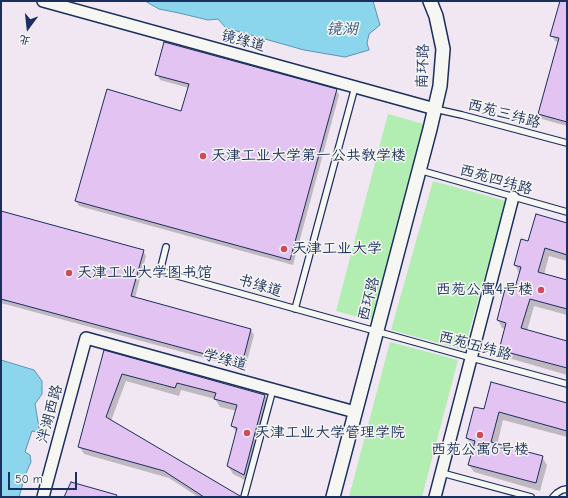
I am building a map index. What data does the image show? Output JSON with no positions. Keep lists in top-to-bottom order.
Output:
{
  "streets": {
    "street": [
      "镜缘道",
      "南环路",
      "西环路",
      "学缘道",
      "泮湖西路"
    ],
    "lane": [
      "西苑三纬路",
      "西苑四纬路",
      "书缘道",
      "西苑五纬路"
    ]
  },
  "crossings": [
    ["镜缘道", "南环路"],
    ["镜缘道", "西苑三纬路"],
    ["镜缘道", "西环路"],
    ["南环路", "西苑三纬路"],
    ["南环路", "西环路"],
    ["西苑三纬路", "西环路"],
    ["西苑四纬路", "西环路"],
    ["书缘道", "西环路"],
    ["书缘道", "西苑五纬路"],
    ["西环路", "西苑五纬路"],
    ["西环路", "学缘道"],
    ["学缘道", "泮湖西路"]
  ],
  "water": ["镜湖"],
  "places": [
    "天津工业大学第一公共教学楼",
    "天津工业大学",
    "天津工业大学图书馆",
    "西苑公寓4号楼",
    "天津工业大学管理学院",
    "西苑公寓6号楼"
  ],
  "scale_bar": "50 m",
  "north": "bottom"
}
